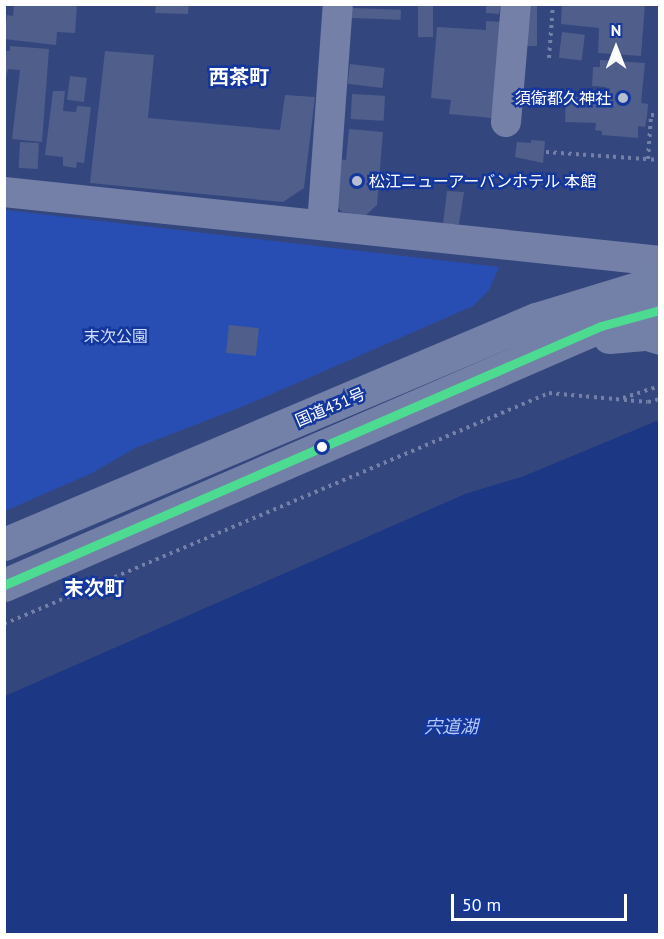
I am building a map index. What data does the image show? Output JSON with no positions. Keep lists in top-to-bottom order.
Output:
{
  "streets": {
    "highway": ["国道431号"]
  },
  "districts": ["西茶町", "末次町"],
  "water": ["宍道湖"],
  "parks": ["末次公園"],
  "places": ["須衛都久神社", "松江ニューアーバンホテル 本館"],
  "scale_bar": "50 m",
  "north": "top"
}
